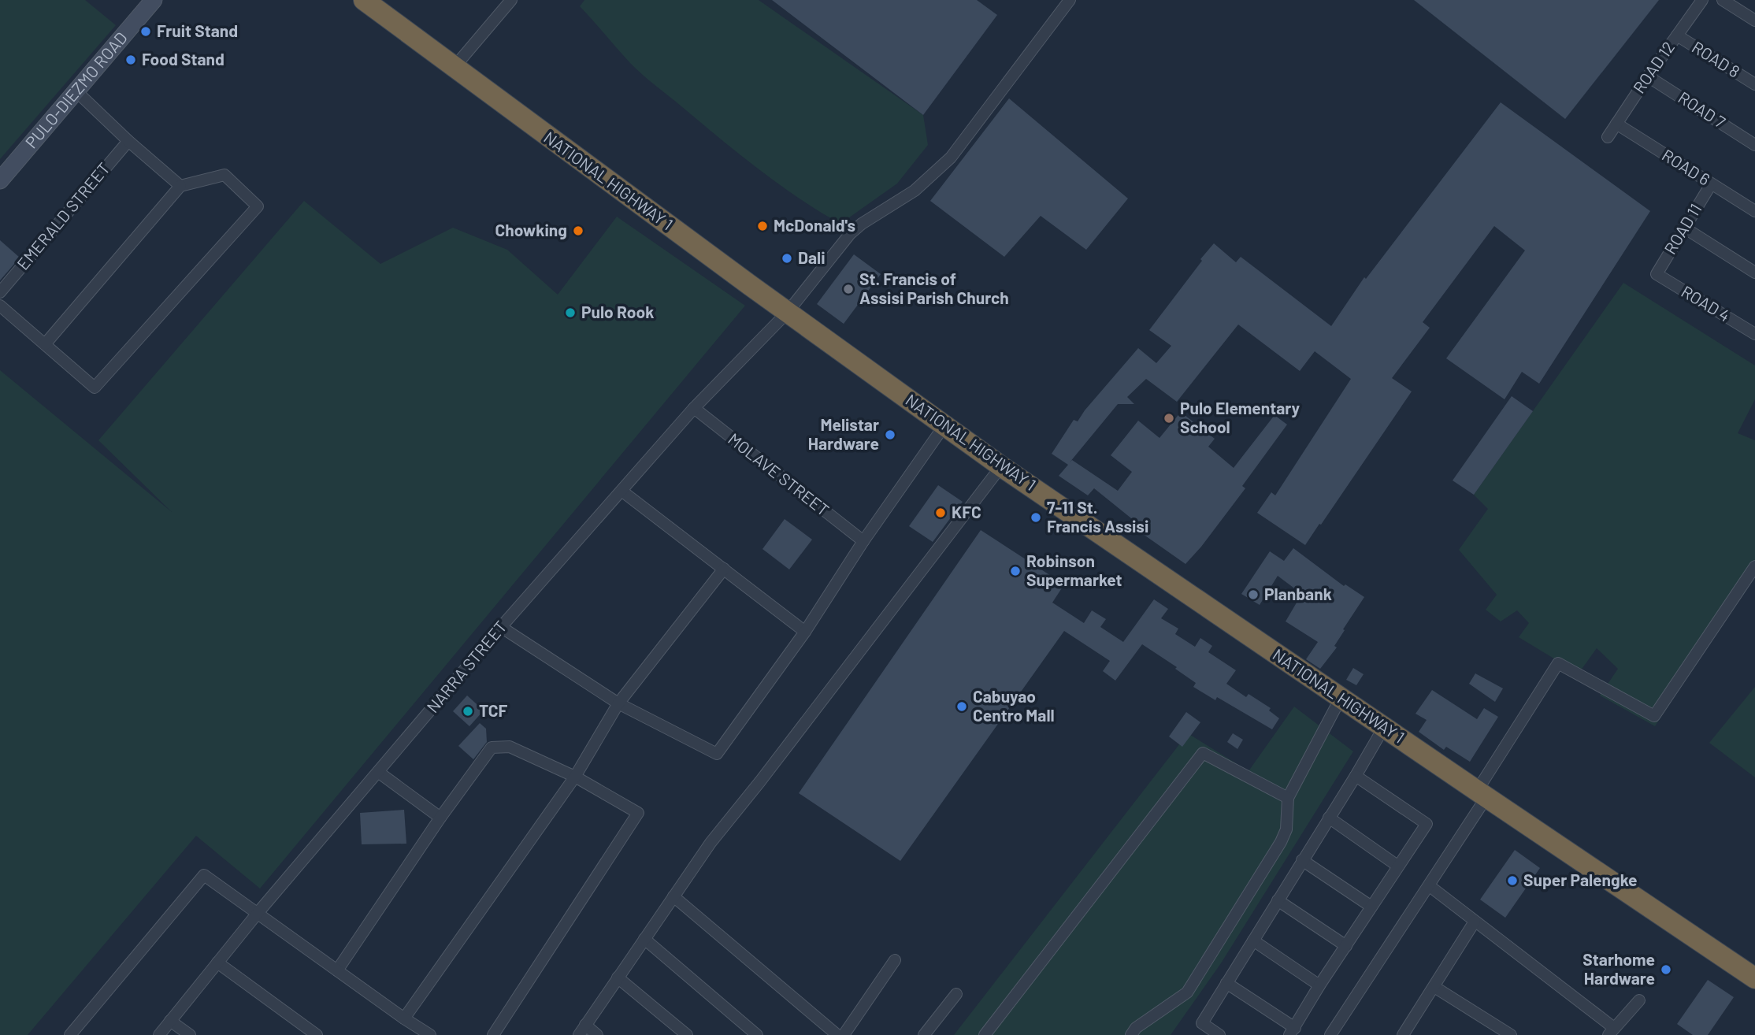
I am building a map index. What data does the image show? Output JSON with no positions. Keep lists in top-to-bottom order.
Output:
{
  "streets": {
    "highway": ["NATIONAL HIGHWAY 1"],
    "main road": ["PULO-DIEZMO ROAD"],
    "street": [
      "ROAD 8",
      "ROAD 12",
      "ROAD 7",
      "ROAD 6",
      "EMERALD STREET",
      "ROAD 11",
      "ROAD 4",
      "MOLAVE STREET",
      "NARRA STREET"
    ]
  },
  "crossings": [
    ["ROAD 8", "ROAD 12"],
    ["ROAD 12", "ROAD 7"],
    ["ROAD 12", "ROAD 6"],
    ["ROAD 6", "ROAD 11"],
    ["NATIONAL HIGHWAY 1", "NARRA STREET"],
    ["ROAD 11", "ROAD 4"],
    ["MOLAVE STREET", "NARRA STREET"]
  ],
  "places": [
    "Fruit Stand",
    "Food Stand",
    "McDonald's",
    "Chowking",
    "Dali",
    "St. Francis of Assisi Parish Church",
    "Pulo Rook",
    "Pulo Elementary School",
    "Melistar Hardware",
    "KFC",
    "7-11 St. Francis Assisi",
    "Robinson Supermarket",
    "Planbank",
    "Cabuyao Centro Mall",
    "TCF",
    "Super Palengke",
    "Starhome Hardware"
  ]
}
